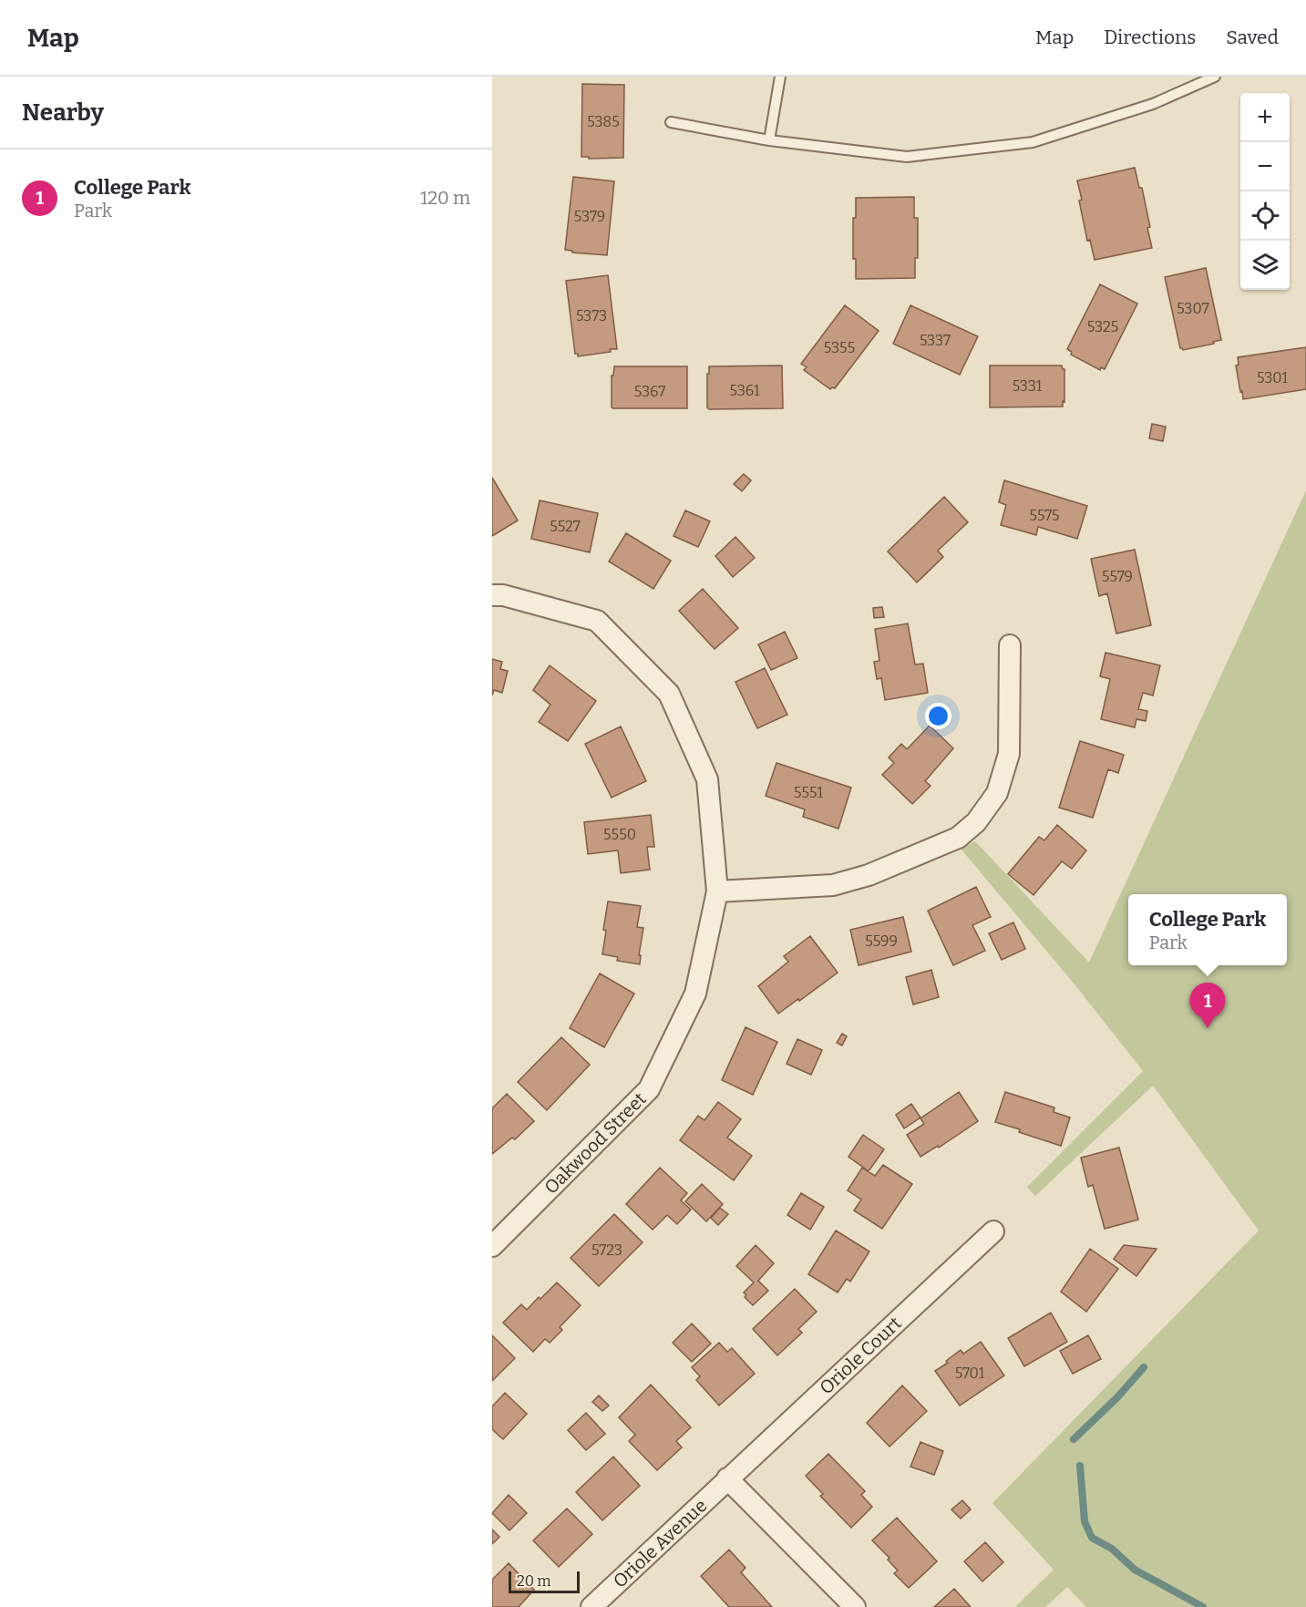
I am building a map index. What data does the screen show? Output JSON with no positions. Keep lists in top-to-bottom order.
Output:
{
  "streets": {
    "street": ["Oakwood Street", "Oriole Court", "Oriole Avenue"]
  },
  "crossings": [
    ["Oriole Court", "Oriole Avenue"]
  ],
  "house_numbers": [
    "5385",
    "5379",
    "5307",
    "5373",
    "5325",
    "5337",
    "5355",
    "5301",
    "5331",
    "5361",
    "5367",
    "5575",
    "5527",
    "5579",
    "5551",
    "5550",
    "5599",
    "5723",
    "5701"
  ],
  "scale_bar": "20 m",
  "page": {
    "header": "Map",
    "nav": ["Map", "Directions", "Saved"],
    "heading": "Nearby",
    "map_buttons": ["+", "−"],
    "list": [
      {
        "mark": "1",
        "name": "College Park",
        "note": "Park",
        "value": "120 m"
      }
    ],
    "popup": ["College Park", "Park"],
    "pins": "1",
    "scale": "20 m"
  }
}
